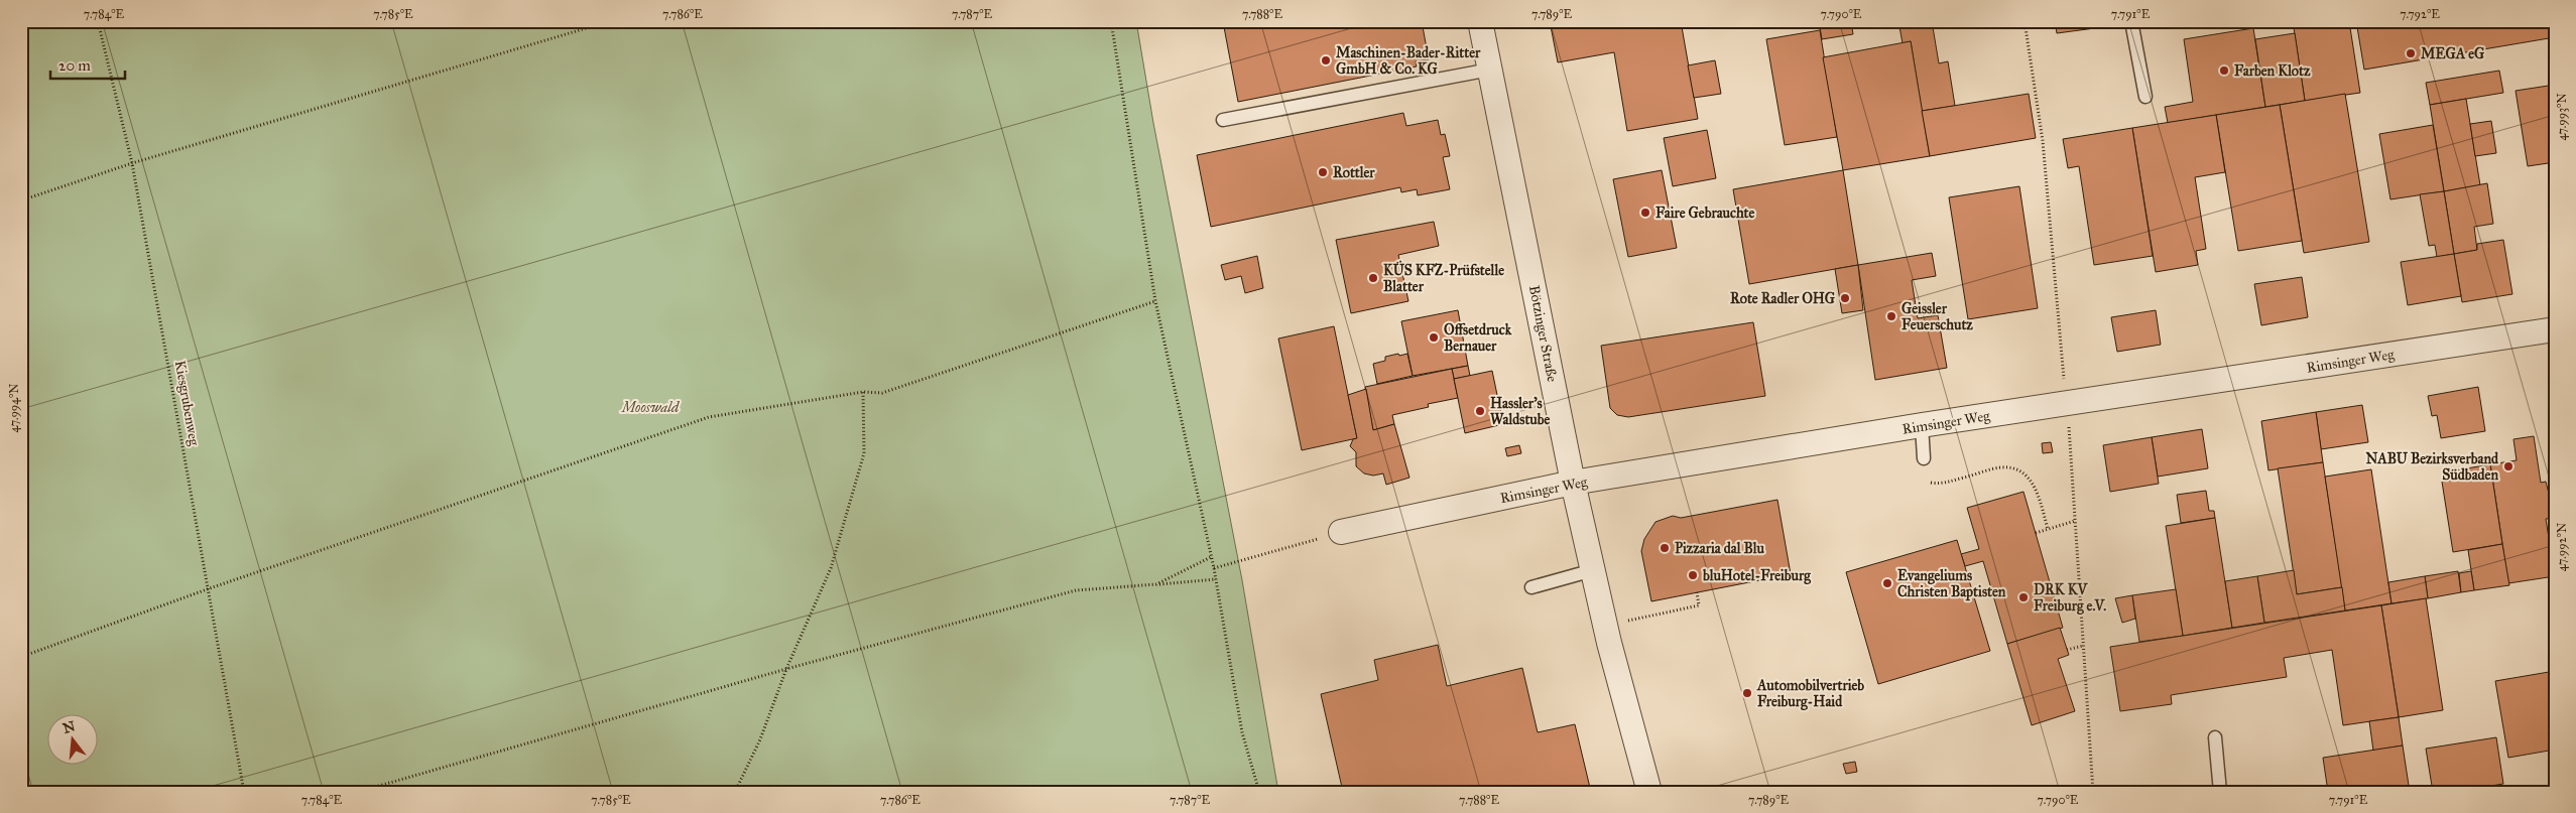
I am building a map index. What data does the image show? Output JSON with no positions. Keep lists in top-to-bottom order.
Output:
{
  "streets": {
    "street": ["Bötzinger Straße", "Rimsinger Weg"],
    "path": ["Kiesgrubenweg"]
  },
  "crossings": [
    ["Bötzinger Straße", "Rimsinger Weg"]
  ],
  "parks": ["Mooswald"],
  "places": [
    "MEGA eG",
    "Maschinen-Bader-Ritter GmbH & Co. KG",
    "Farben Klotz",
    "Rottler",
    "Faire Gebrauchte",
    "KÜS KFZ-Prüfstelle Blatter",
    "Rote Radler OHG",
    "Geissler Feuerschutz",
    "Offsetdruck Bernauer",
    "Hassler's Waldstube",
    "NABU Bezirksverband Südbaden",
    "Pizzaria dal Blu",
    "bluHotel-Freiburg",
    "Evangeliums Christen Baptisten",
    "DRK KV Freiburg e.V.",
    "Automobilvertrieb Freiburg-Haid"
  ],
  "scale_bar": "20 m",
  "north": "top",
  "coordinates": [
    "7.784°E",
    "7.785°E",
    "7.786°E",
    "7.787°E",
    "7.788°E",
    "7.789°E",
    "7.790°E",
    "7.791°E",
    "7.792°E",
    "47.993°N",
    "47.994°N",
    "47.992°N"
  ]
}
